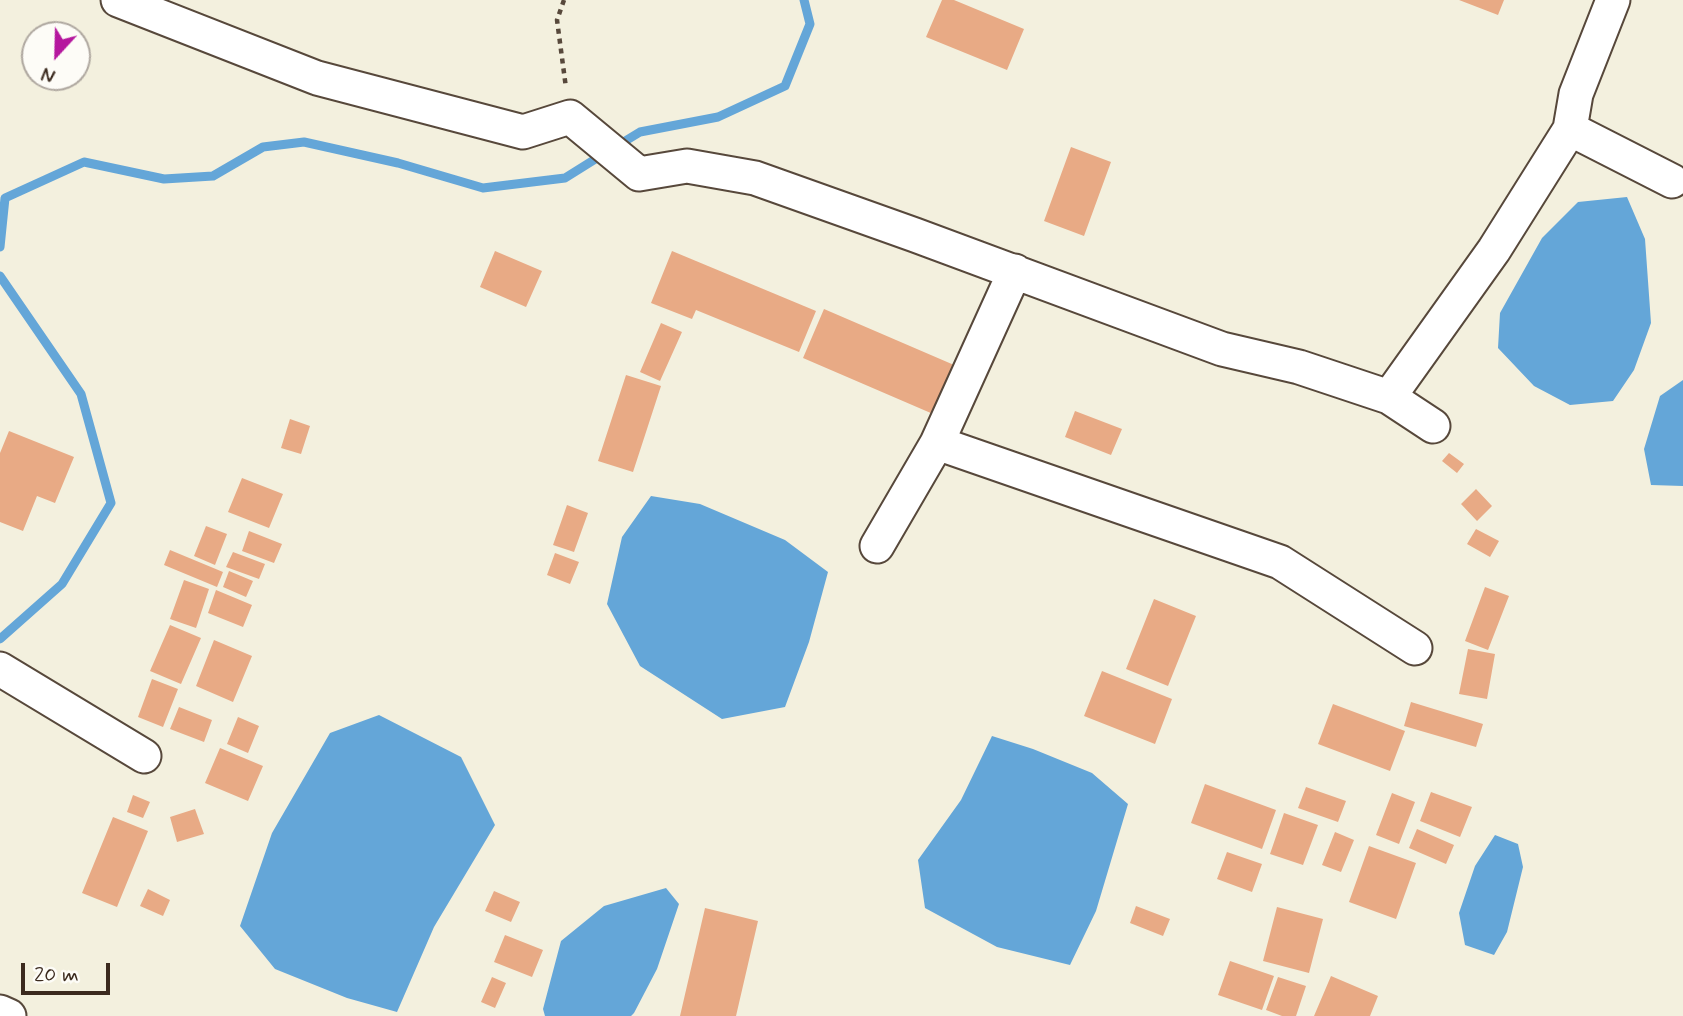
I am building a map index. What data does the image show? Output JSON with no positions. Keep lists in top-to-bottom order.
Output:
{
  "scale_bar": "20 m",
  "north": "bottom"
}
